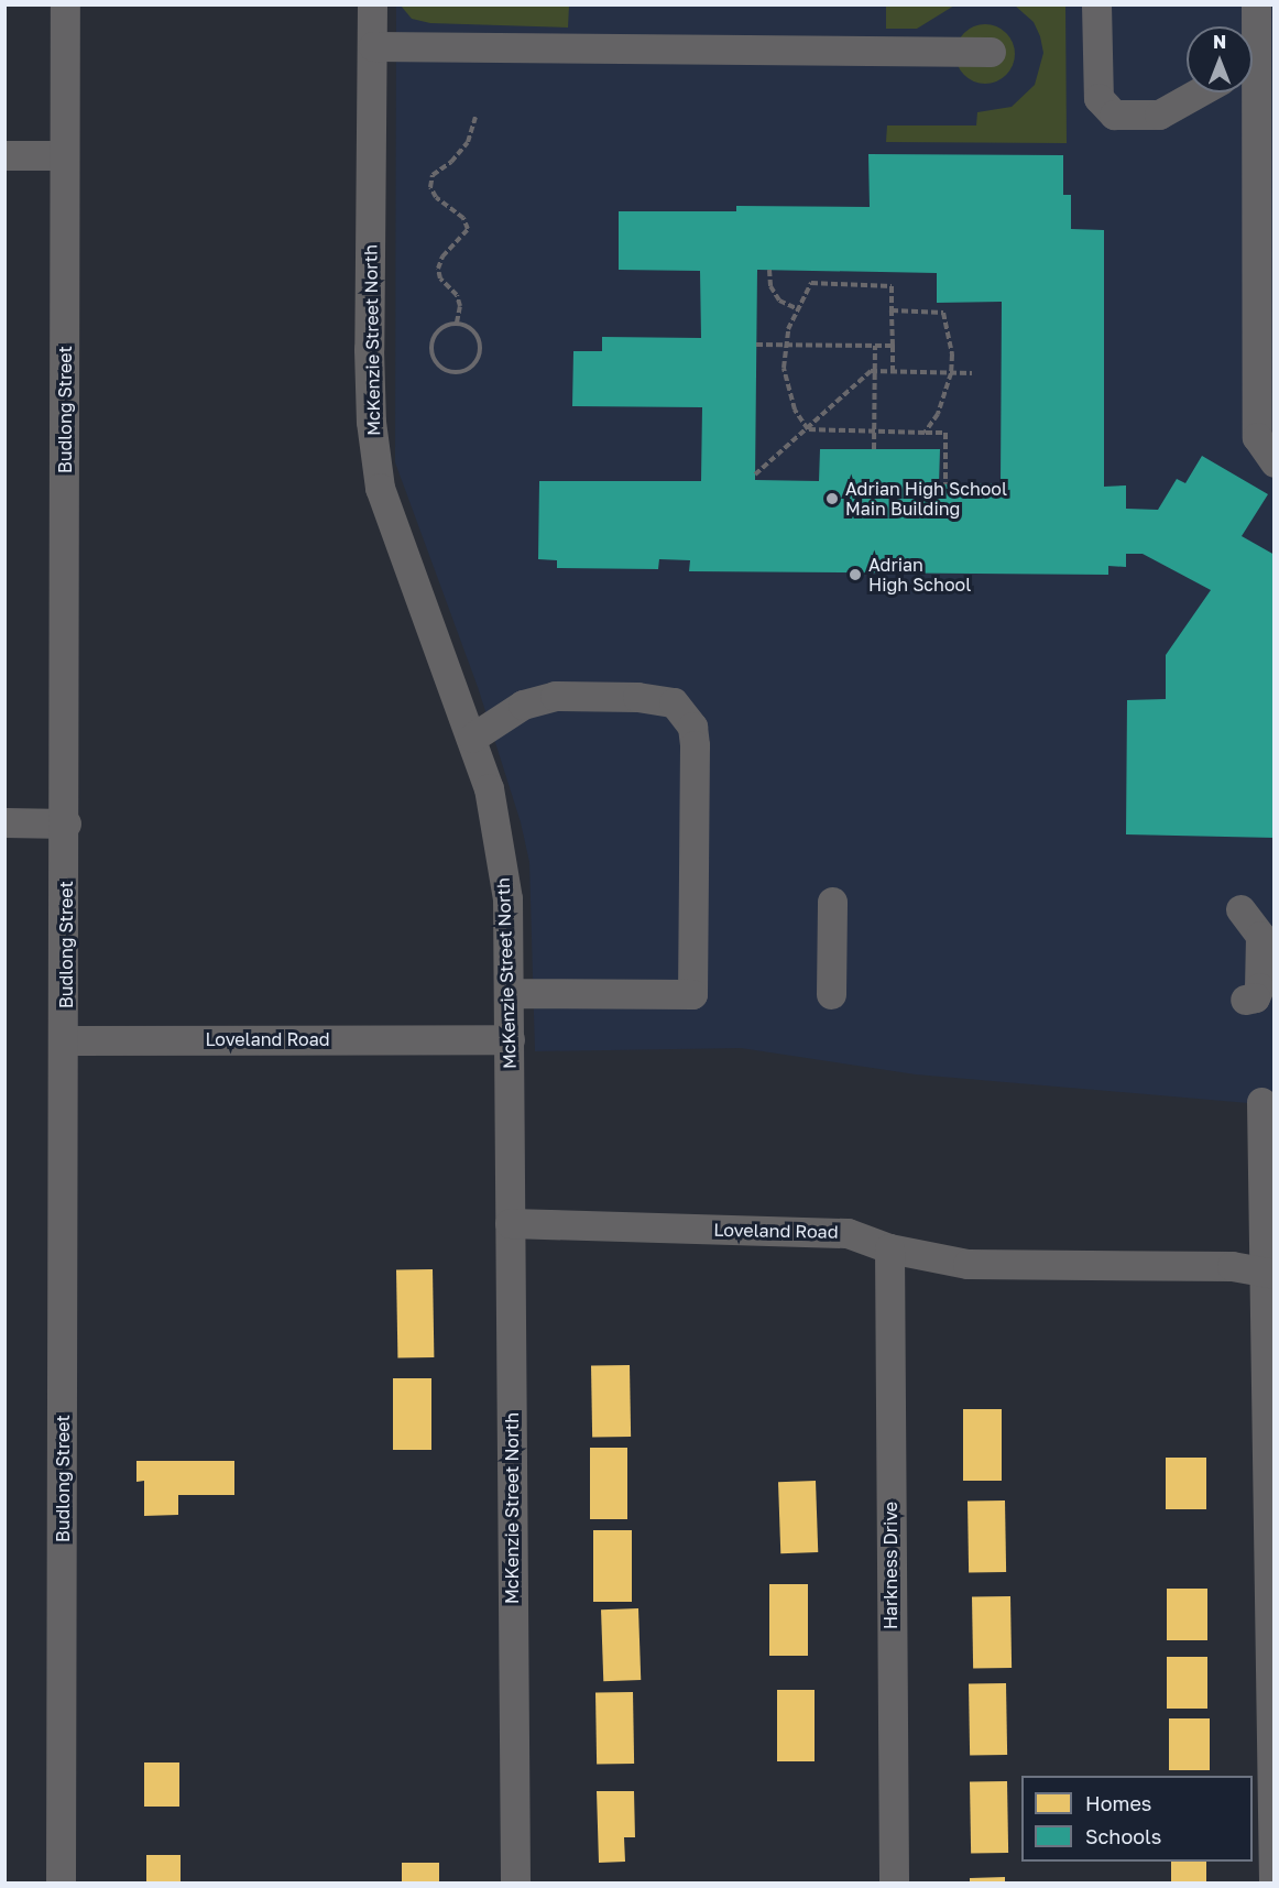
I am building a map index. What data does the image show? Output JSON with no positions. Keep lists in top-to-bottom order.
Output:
{
  "streets": {
    "street": [
      "McKenzie Street North",
      "Budlong Street",
      "Loveland Road",
      "Harkness Drive"
    ]
  },
  "crossings": [
    ["McKenzie Street North", "Loveland Road"],
    ["Budlong Street", "Loveland Road"],
    ["Loveland Road", "Harkness Drive"]
  ],
  "places": ["Adrian High School Main Building", "Adrian High School"],
  "legend": ["Homes", "Schools"],
  "north": "top"
}
